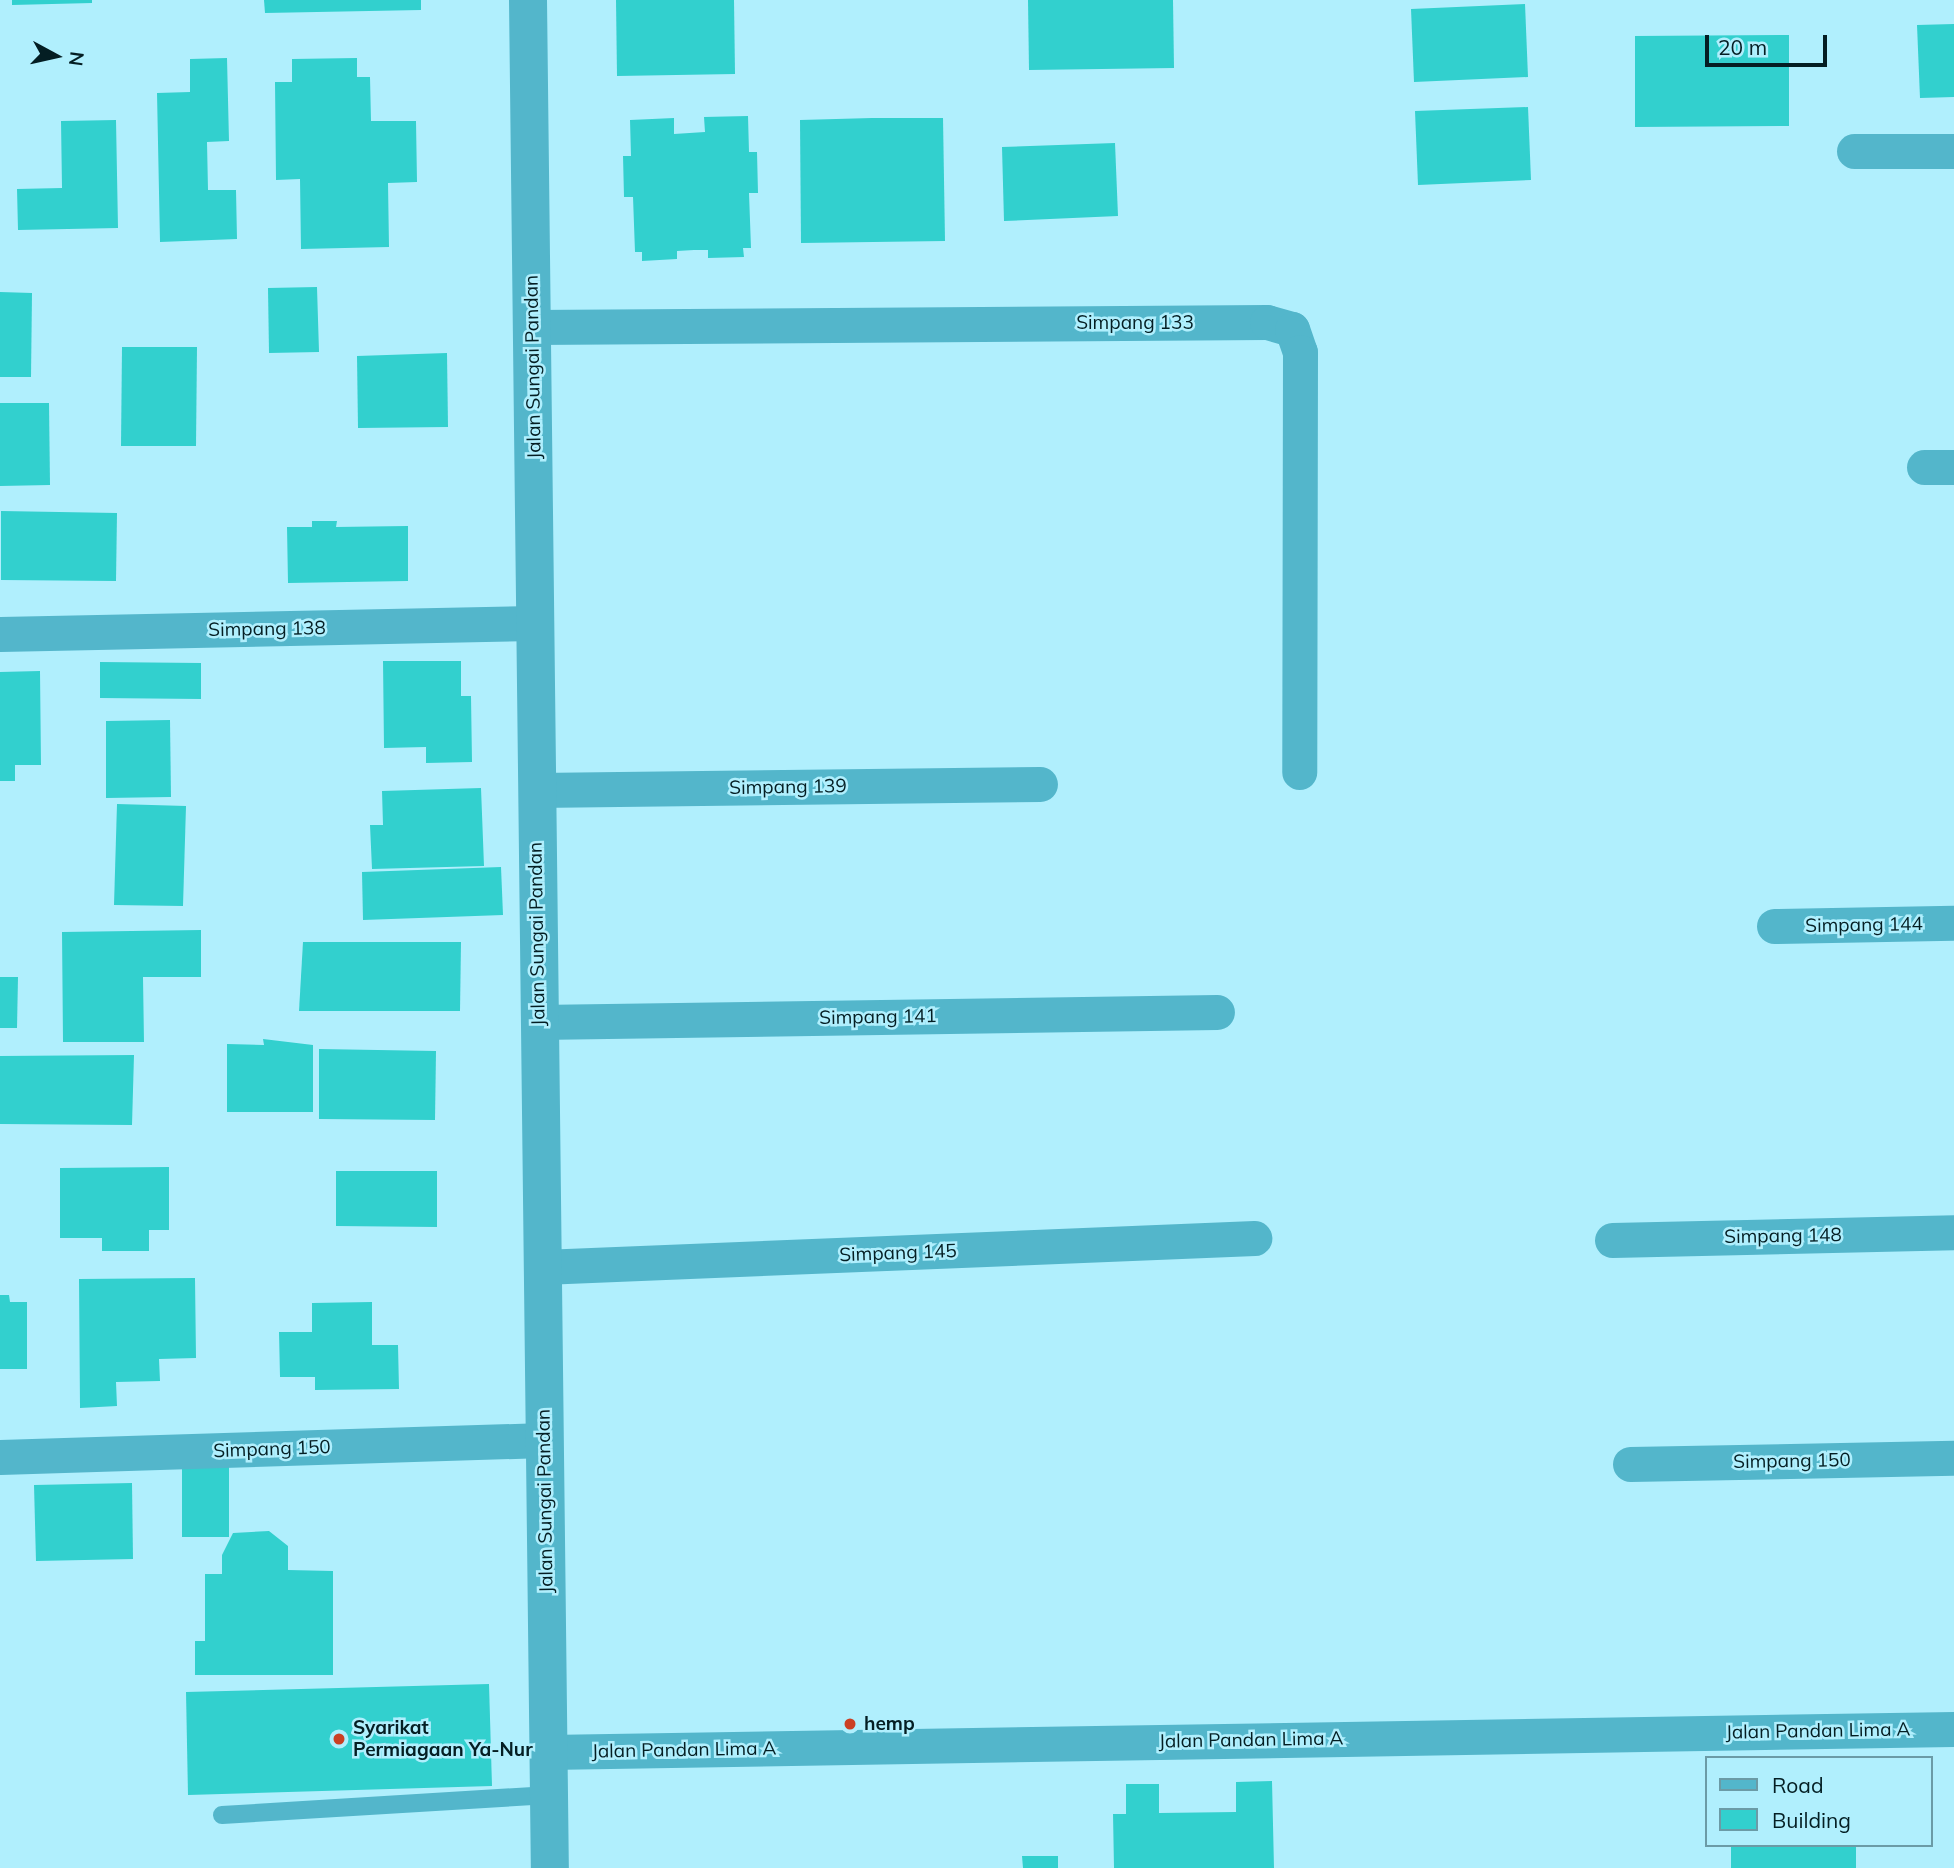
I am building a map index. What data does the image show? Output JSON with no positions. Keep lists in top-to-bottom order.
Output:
{
  "streets": {
    "street": [
      "Simpang 133",
      "Jalan Sungai Pandan",
      "Simpang 138",
      "Simpang 139",
      "Simpang 144",
      "Simpang 141",
      "Simpang 148",
      "Simpang 145",
      "Simpang 150",
      "Jalan Pandan Lima A"
    ]
  },
  "crossings": [
    ["Simpang 133", "Jalan Sungai Pandan"],
    ["Jalan Sungai Pandan", "Simpang 138"],
    ["Jalan Sungai Pandan", "Simpang 139"],
    ["Jalan Sungai Pandan", "Simpang 141"],
    ["Jalan Sungai Pandan", "Simpang 145"],
    ["Jalan Sungai Pandan", "Simpang 150"],
    ["Jalan Sungai Pandan", "Jalan Pandan Lima A"]
  ],
  "places": ["hemp", "Syarikat Permiagaan Ya-Nur"],
  "legend": ["Road", "Building"],
  "scale_bar": "20 m",
  "north": "right"
}
